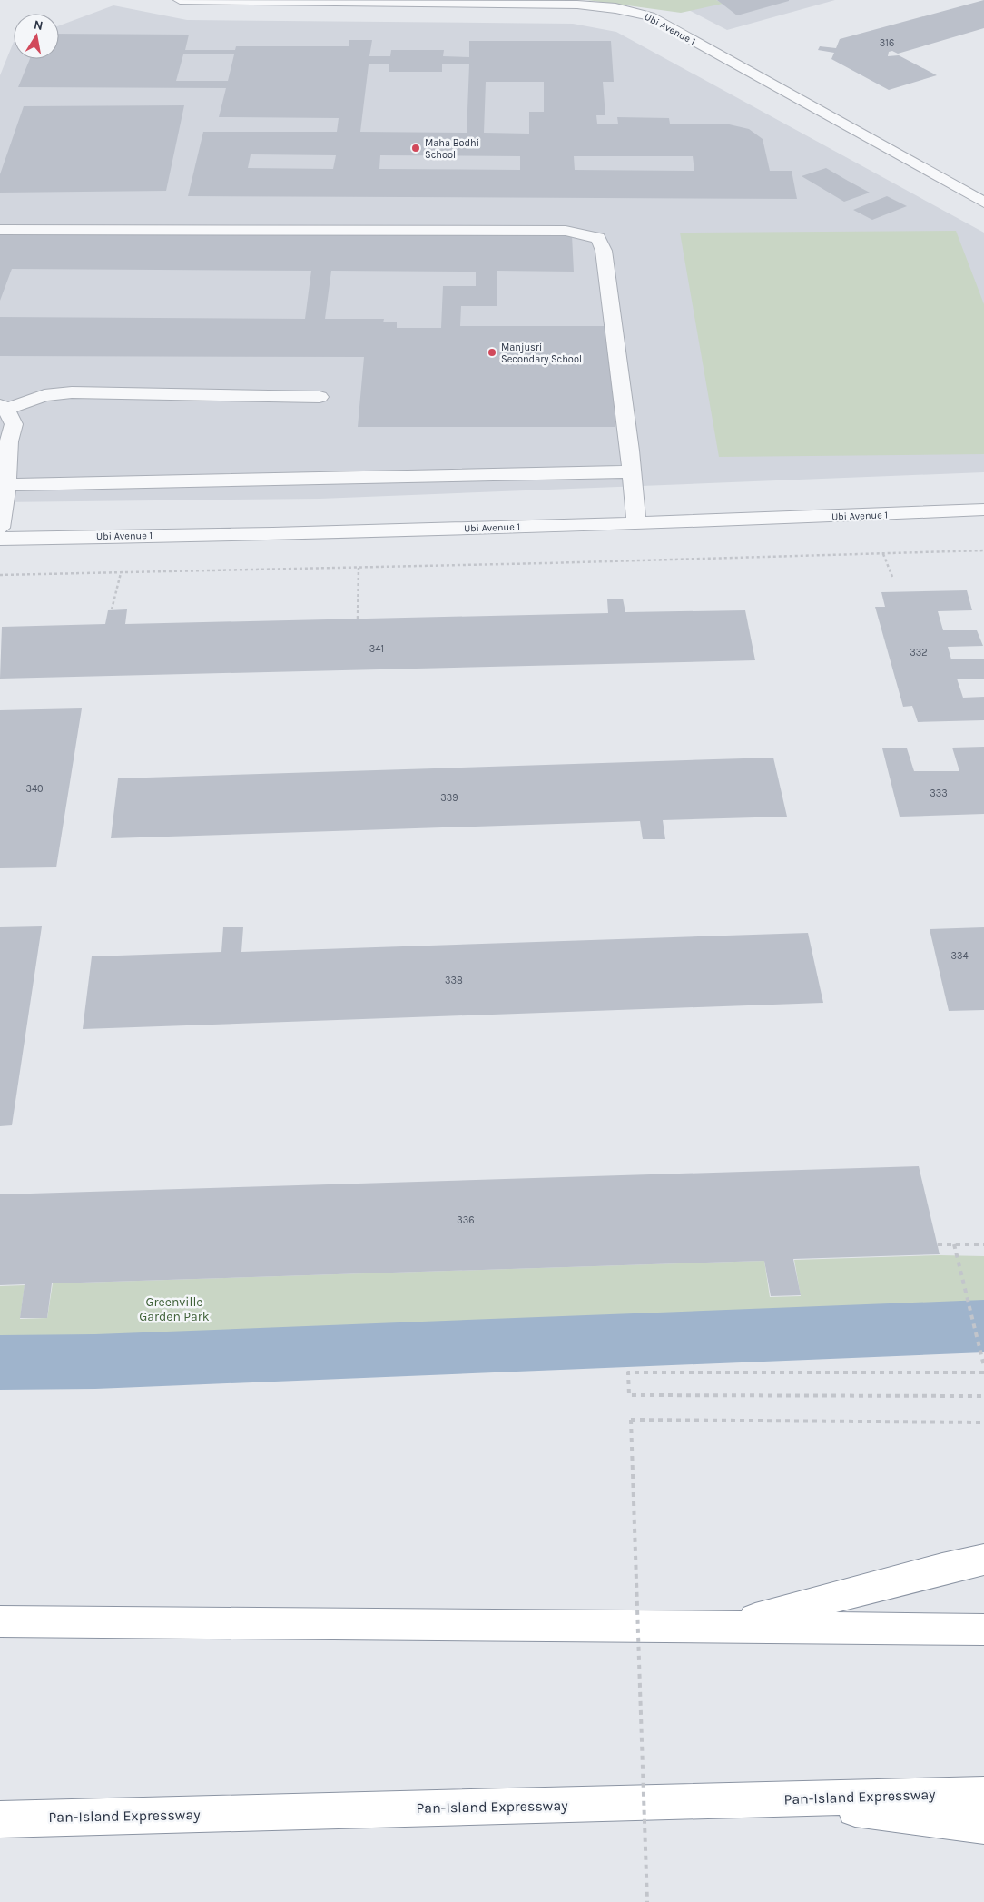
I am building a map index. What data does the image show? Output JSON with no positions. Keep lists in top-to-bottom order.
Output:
{
  "streets": {
    "highway": ["Pan-Island Expressway"],
    "street": ["Ubi Avenue 1"]
  },
  "parks": ["Greenville Garden Park"],
  "places": ["Maha Bodhi School", "Manjusri Secondary School"],
  "house_numbers": [
    "316",
    "341",
    "332",
    "340",
    "333",
    "339",
    "334",
    "338",
    "336"
  ],
  "north": "top"
}
